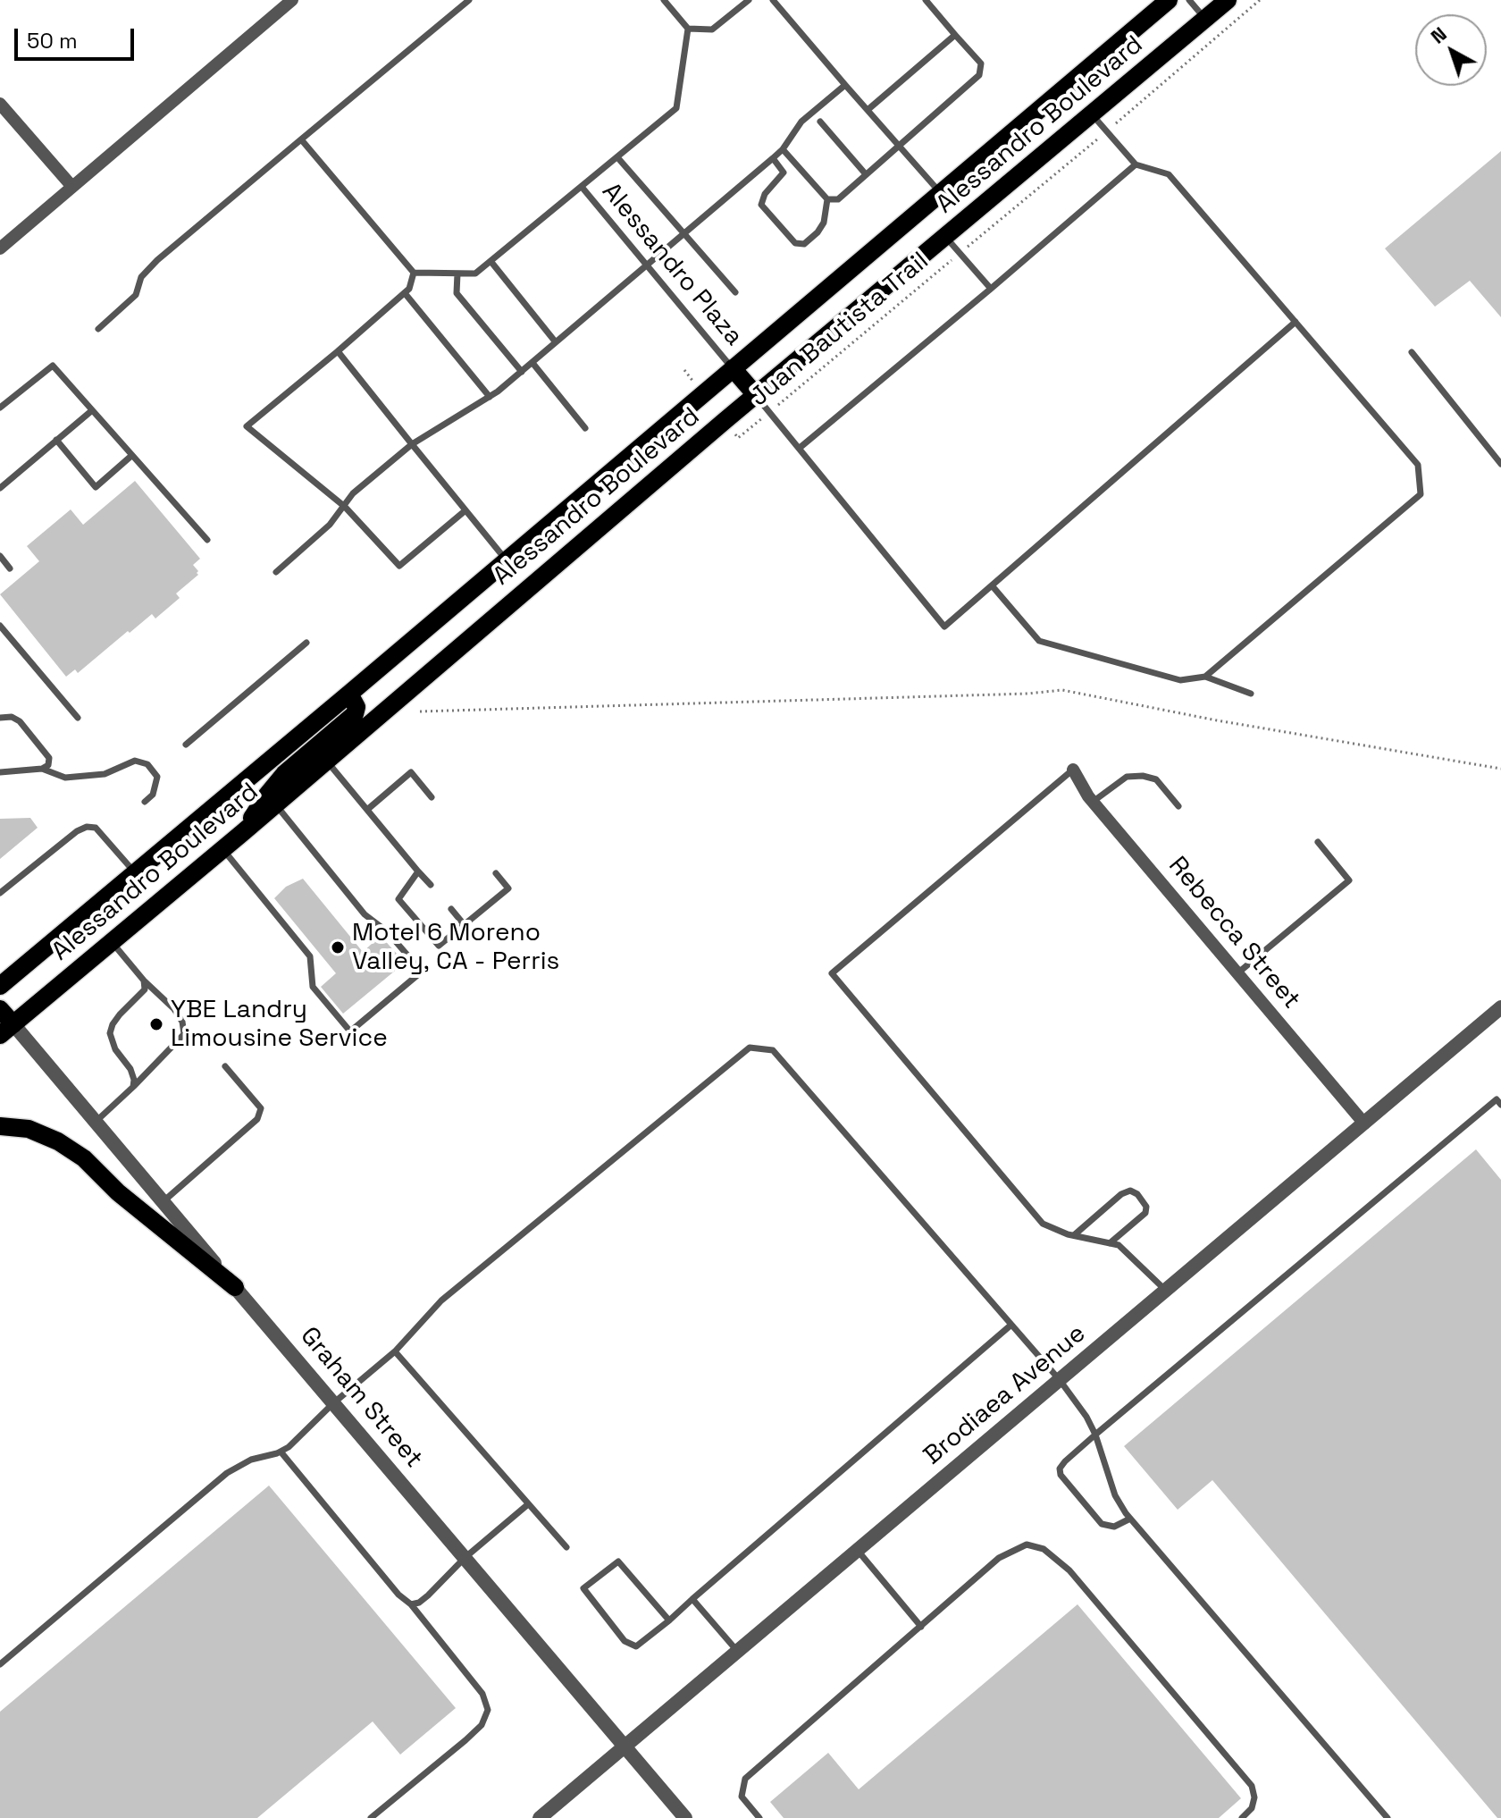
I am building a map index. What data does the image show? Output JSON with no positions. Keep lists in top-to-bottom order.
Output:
{
  "streets": {
    "main road": ["Alessandro Boulevard", "Graham Street"],
    "street": ["Rebecca Street", "Brodiaea Avenue"],
    "lane": ["Alessandro Plaza"],
    "path": ["Juan Bautista Trail"]
  },
  "crossings": [
    ["Alessandro Boulevard", "Alessandro Plaza"],
    ["Alessandro Boulevard", "Graham Street"],
    ["Rebecca Street", "Brodiaea Avenue"],
    ["Brodiaea Avenue", "Graham Street"]
  ],
  "places": ["Motel 6 Moreno Valley, CA - Perris", "YBE Landry Limousine Service"],
  "scale_bar": "50 m",
  "north": "top left"
}
